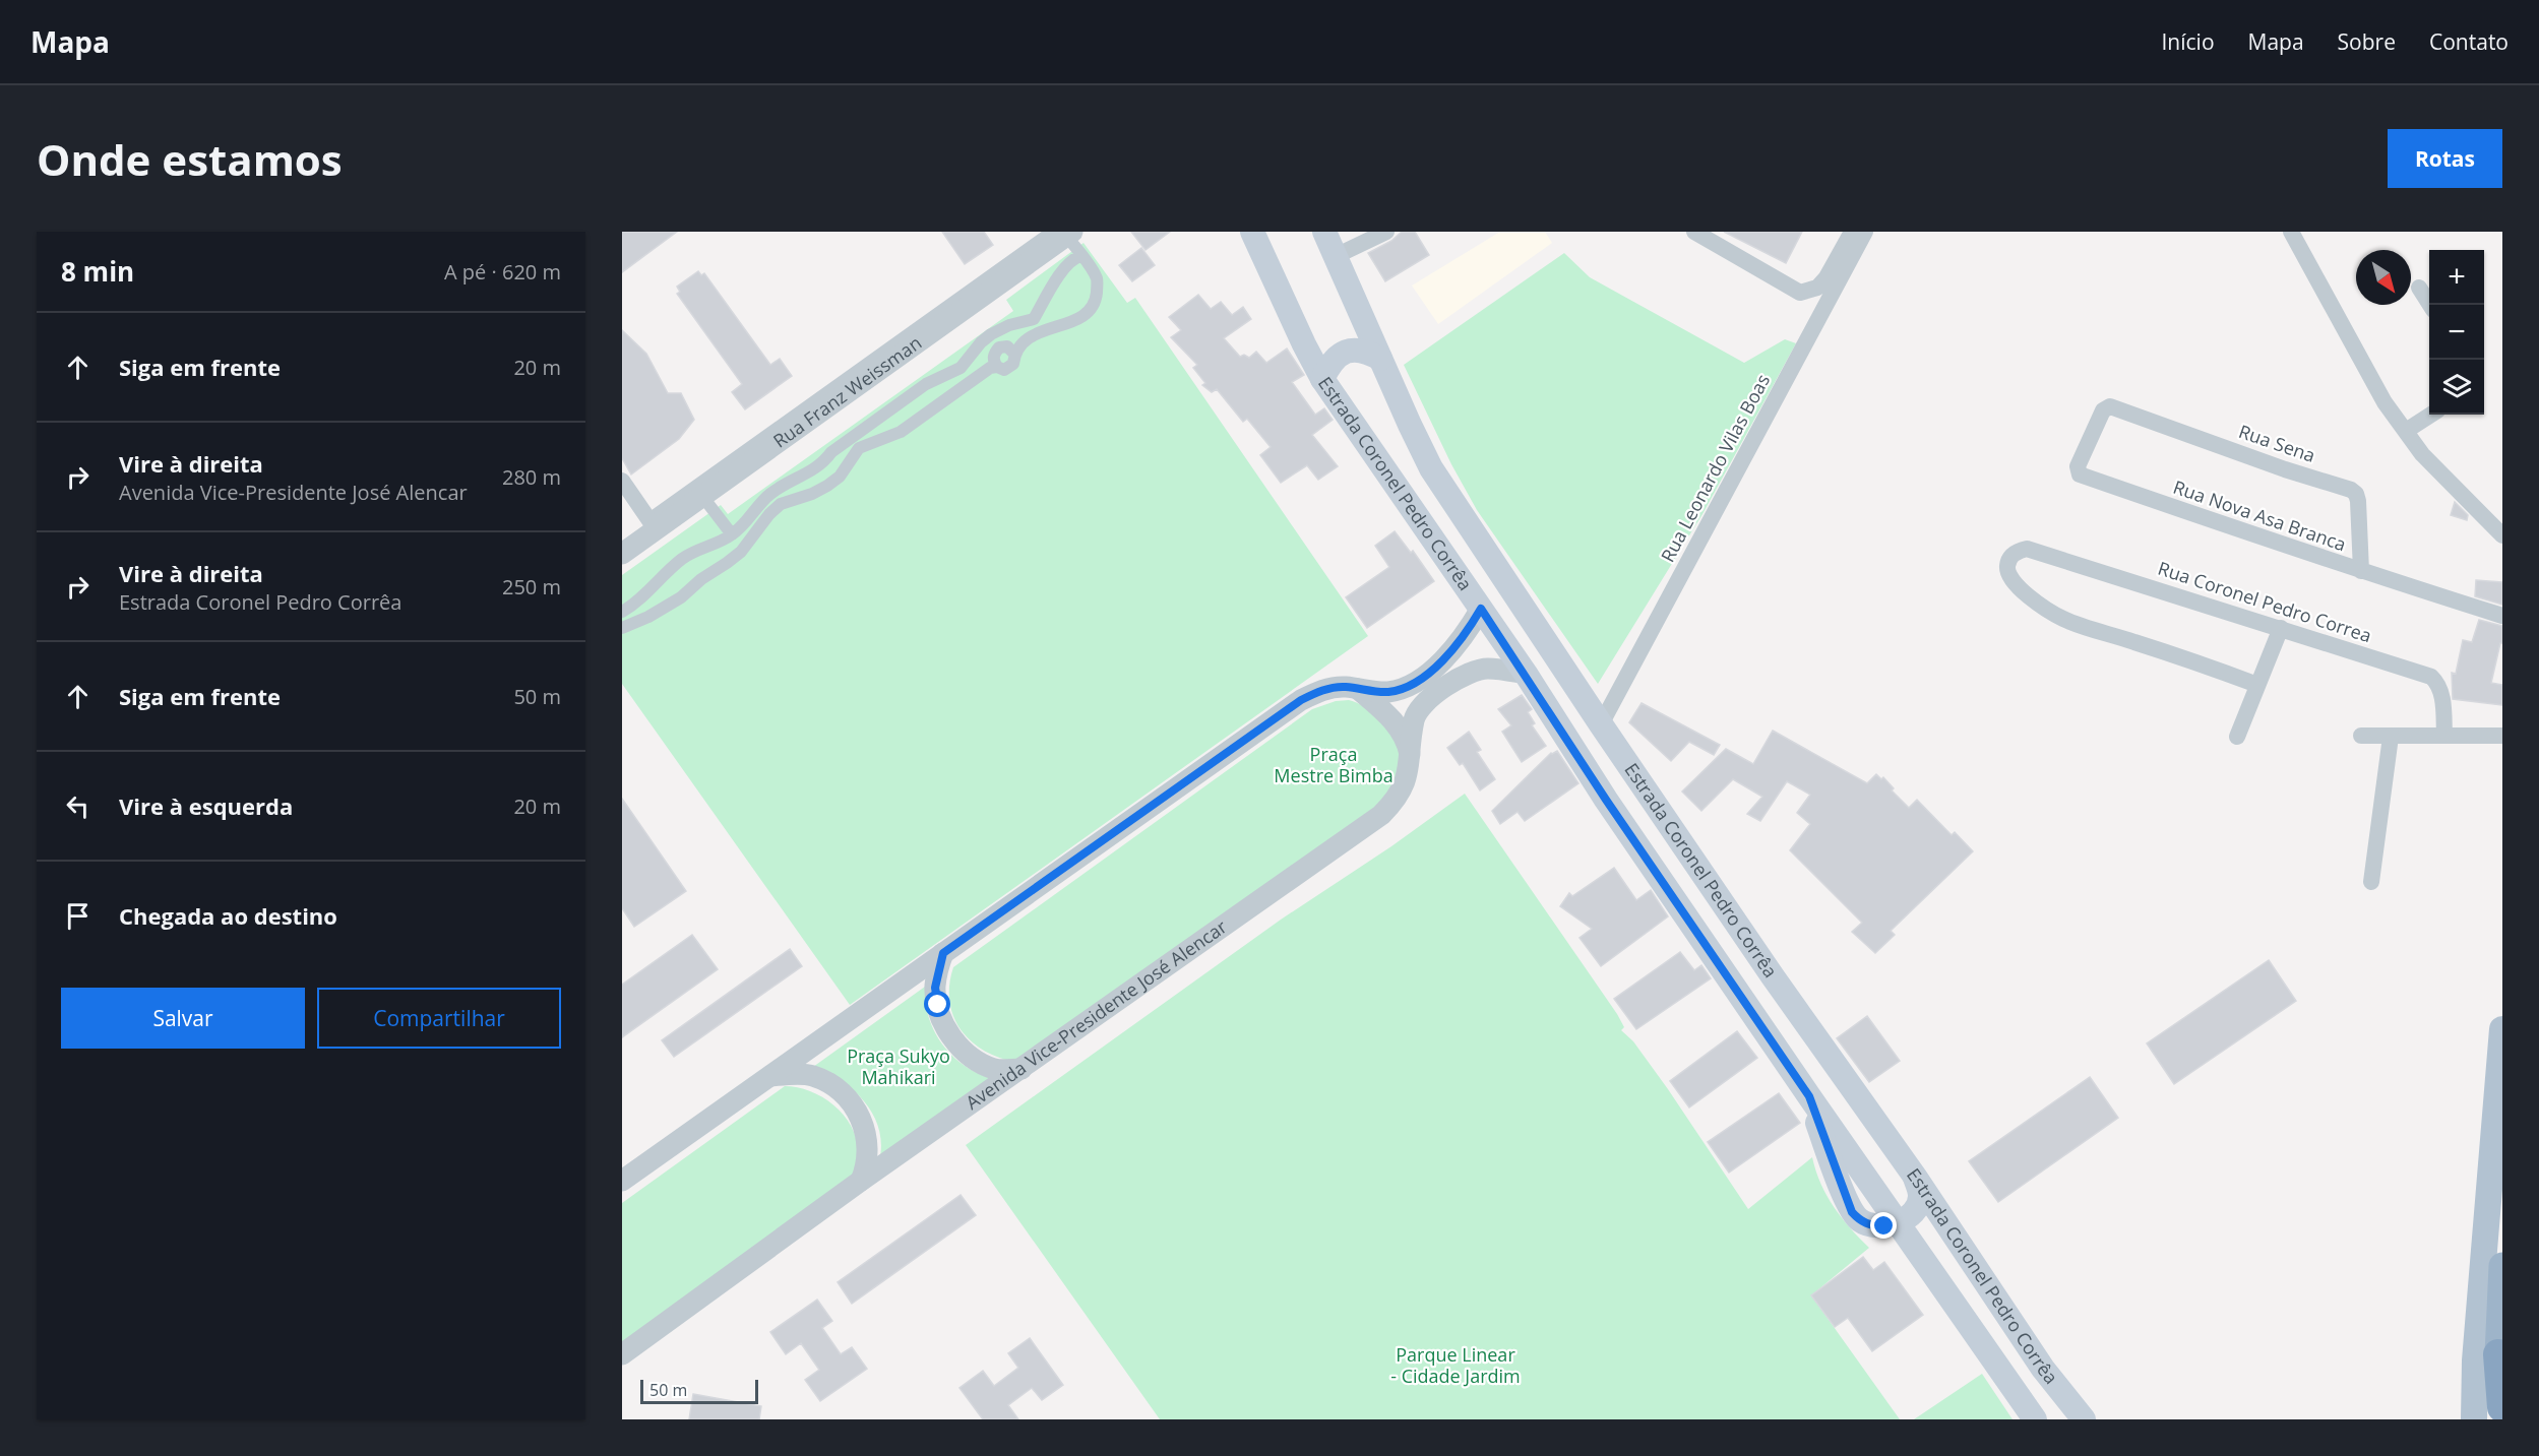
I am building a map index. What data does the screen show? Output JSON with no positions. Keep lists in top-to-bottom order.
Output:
{
  "streets": {
    "main road": ["Estrada Coronel Pedro Corrêa"],
    "street": [
      "Rua Franz Weissman",
      "Rua Sena",
      "Rua Leonardo Vilas Boas",
      "Rua Nova Asa Branca",
      "Rua Coronel Pedro Correa",
      "Avenida Vice-Presidente José Alencar"
    ]
  },
  "crossings": [
    ["Rua Sena", "Rua Nova Asa Branca"],
    ["Rua Leonardo Vilas Boas", "Estrada Coronel Pedro Corrêa"],
    ["Estrada Coronel Pedro Corrêa", "Avenida Vice-Presidente José Alencar"]
  ],
  "parks": ["Praça Mestre Bimba", "Praça Sukyo Mahikari", "Parque Linear - Cidade Jardim"],
  "scale_bar": "50 m",
  "north": "bottom right",
  "page": {
    "header": "Mapa",
    "nav": [
      "Início",
      "Mapa",
      "Sobre",
      "Contato"
    ],
    "buttons": [
      "Rotas",
      ["Salvar", "Compartilhar"]
    ],
    "title": "Onde estamos",
    "heading": ["8 min", "A pé · 620 m"],
    "map_buttons": ["+", "−"],
    "list": [
      ["Siga em frente", "20 m"],
      ["Vire à direita", "Avenida Vice-Presidente José Alencar", "280 m"],
      ["Vire à direita", "Estrada Coronel Pedro Corrêa", "250 m"],
      ["Siga em frente", "50 m"],
      ["Vire à esquerda", "20 m"],
      "Chegada ao destino"
    ],
    "scale": "50 m"
  }
}
